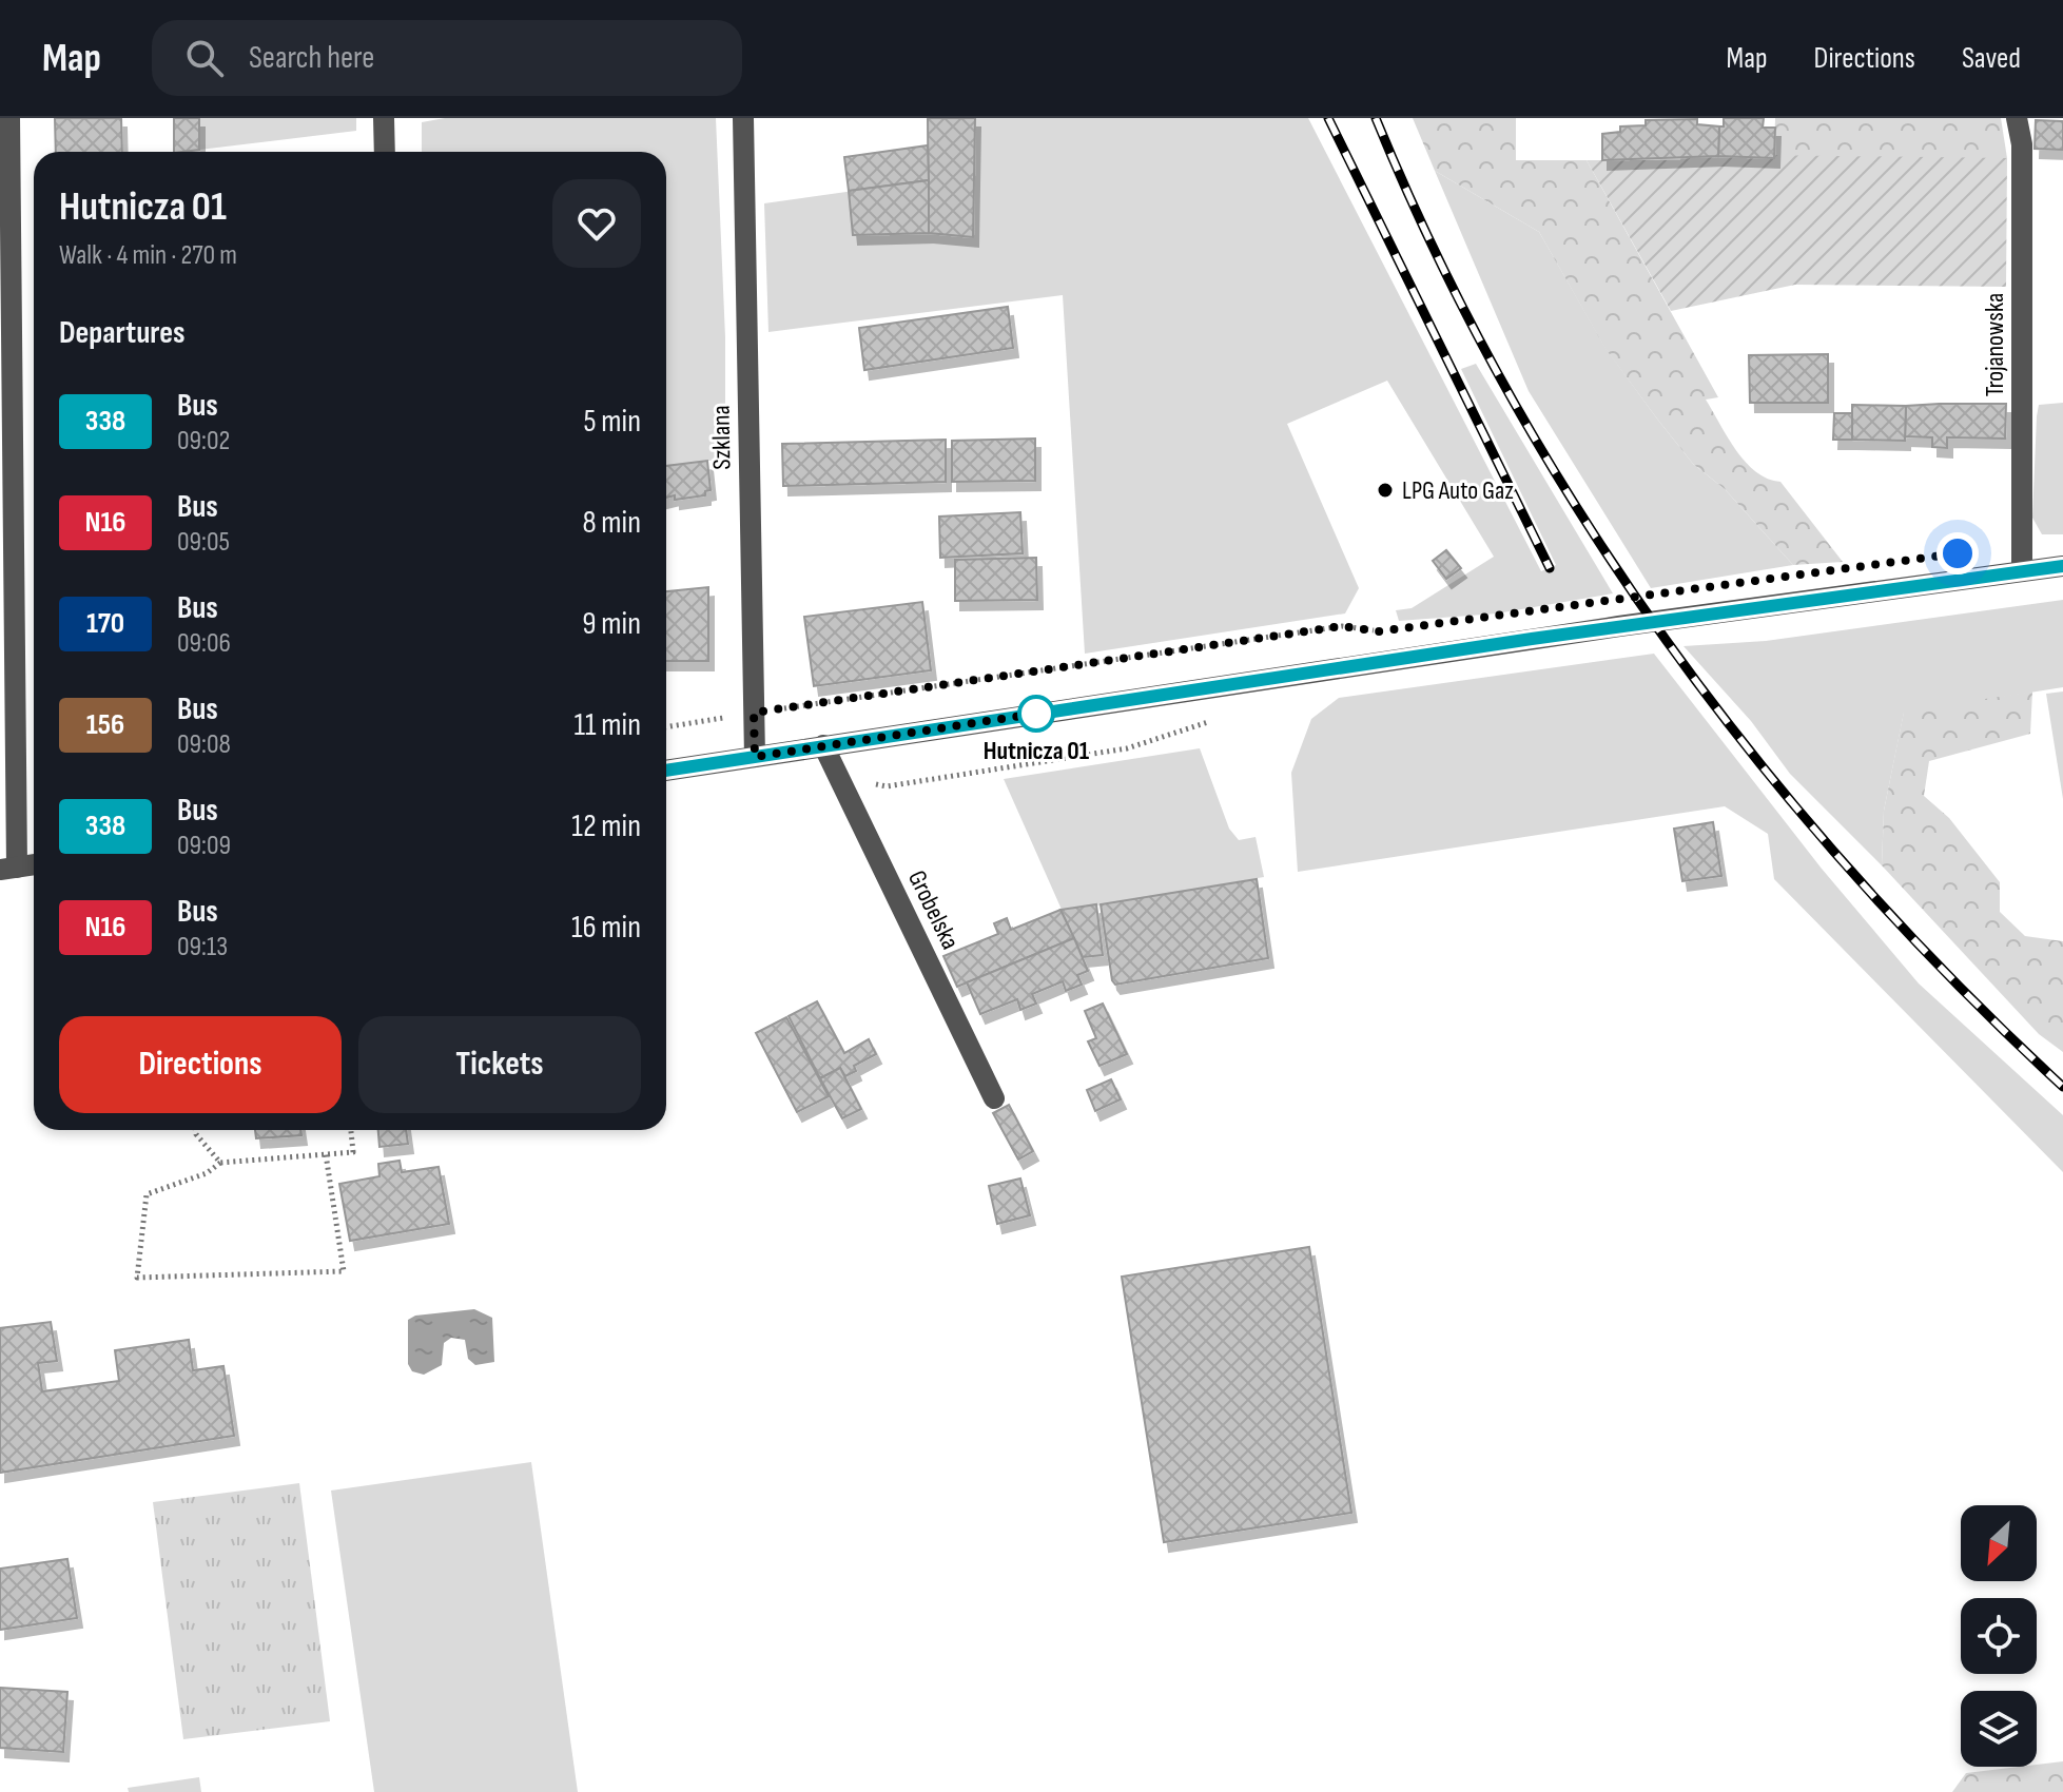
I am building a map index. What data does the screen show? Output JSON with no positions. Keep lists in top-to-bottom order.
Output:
{
  "streets": {
    "street": ["Trojanowska", "Szklana", "Grobelska"]
  },
  "places": ["LPG Auto Gaz", "Hutnicza 01"],
  "lines": ["bus line 338"],
  "north": "bottom left",
  "page": {
    "header": "Map",
    "search": "Search here",
    "nav": ["Map", "Directions", "Saved"],
    "heading": [
      ["Hutnicza 01", "Walk · 4 min · 270 m"],
      "Departures"
    ],
    "list": [
      {
        "mark": "338",
        "name": "Bus",
        "note": "09:02",
        "value": "5 min"
      },
      {
        "mark": "N16",
        "name": "Bus",
        "note": "09:05",
        "value": "8 min"
      },
      {
        "mark": "170",
        "name": "Bus",
        "note": "09:06",
        "value": "9 min"
      },
      {
        "mark": "156",
        "name": "Bus",
        "note": "09:08",
        "value": "11 min"
      },
      {
        "mark": "338",
        "name": "Bus",
        "note": "09:09",
        "value": "12 min"
      },
      {
        "mark": "N16",
        "name": "Bus",
        "note": "09:13",
        "value": "16 min"
      }
    ],
    "buttons": ["Directions", "Tickets"]
  }
}
